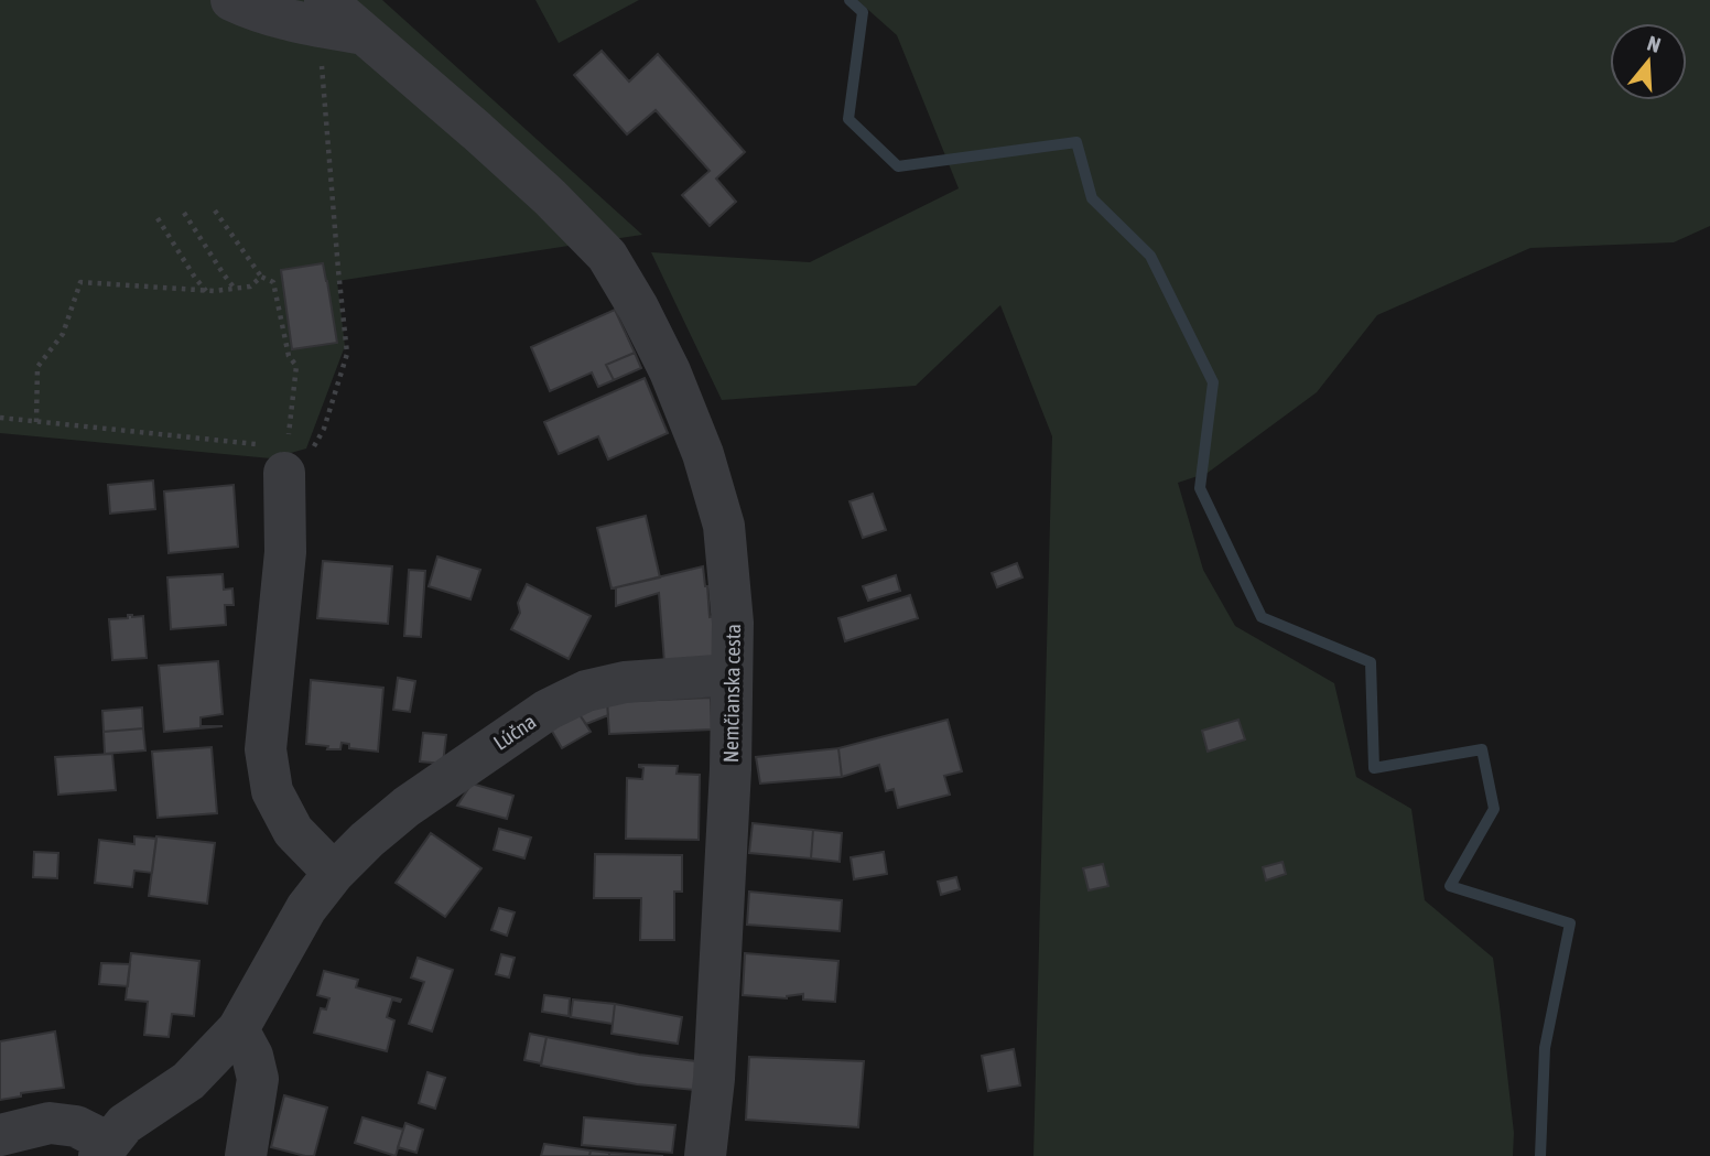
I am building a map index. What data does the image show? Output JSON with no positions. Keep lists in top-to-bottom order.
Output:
{
  "streets": {
    "street": ["Nemčianska cesta", "Lúčna"]
  },
  "crossings": [
    ["Nemčianska cesta", "Lúčna"]
  ],
  "north": "top"
}
